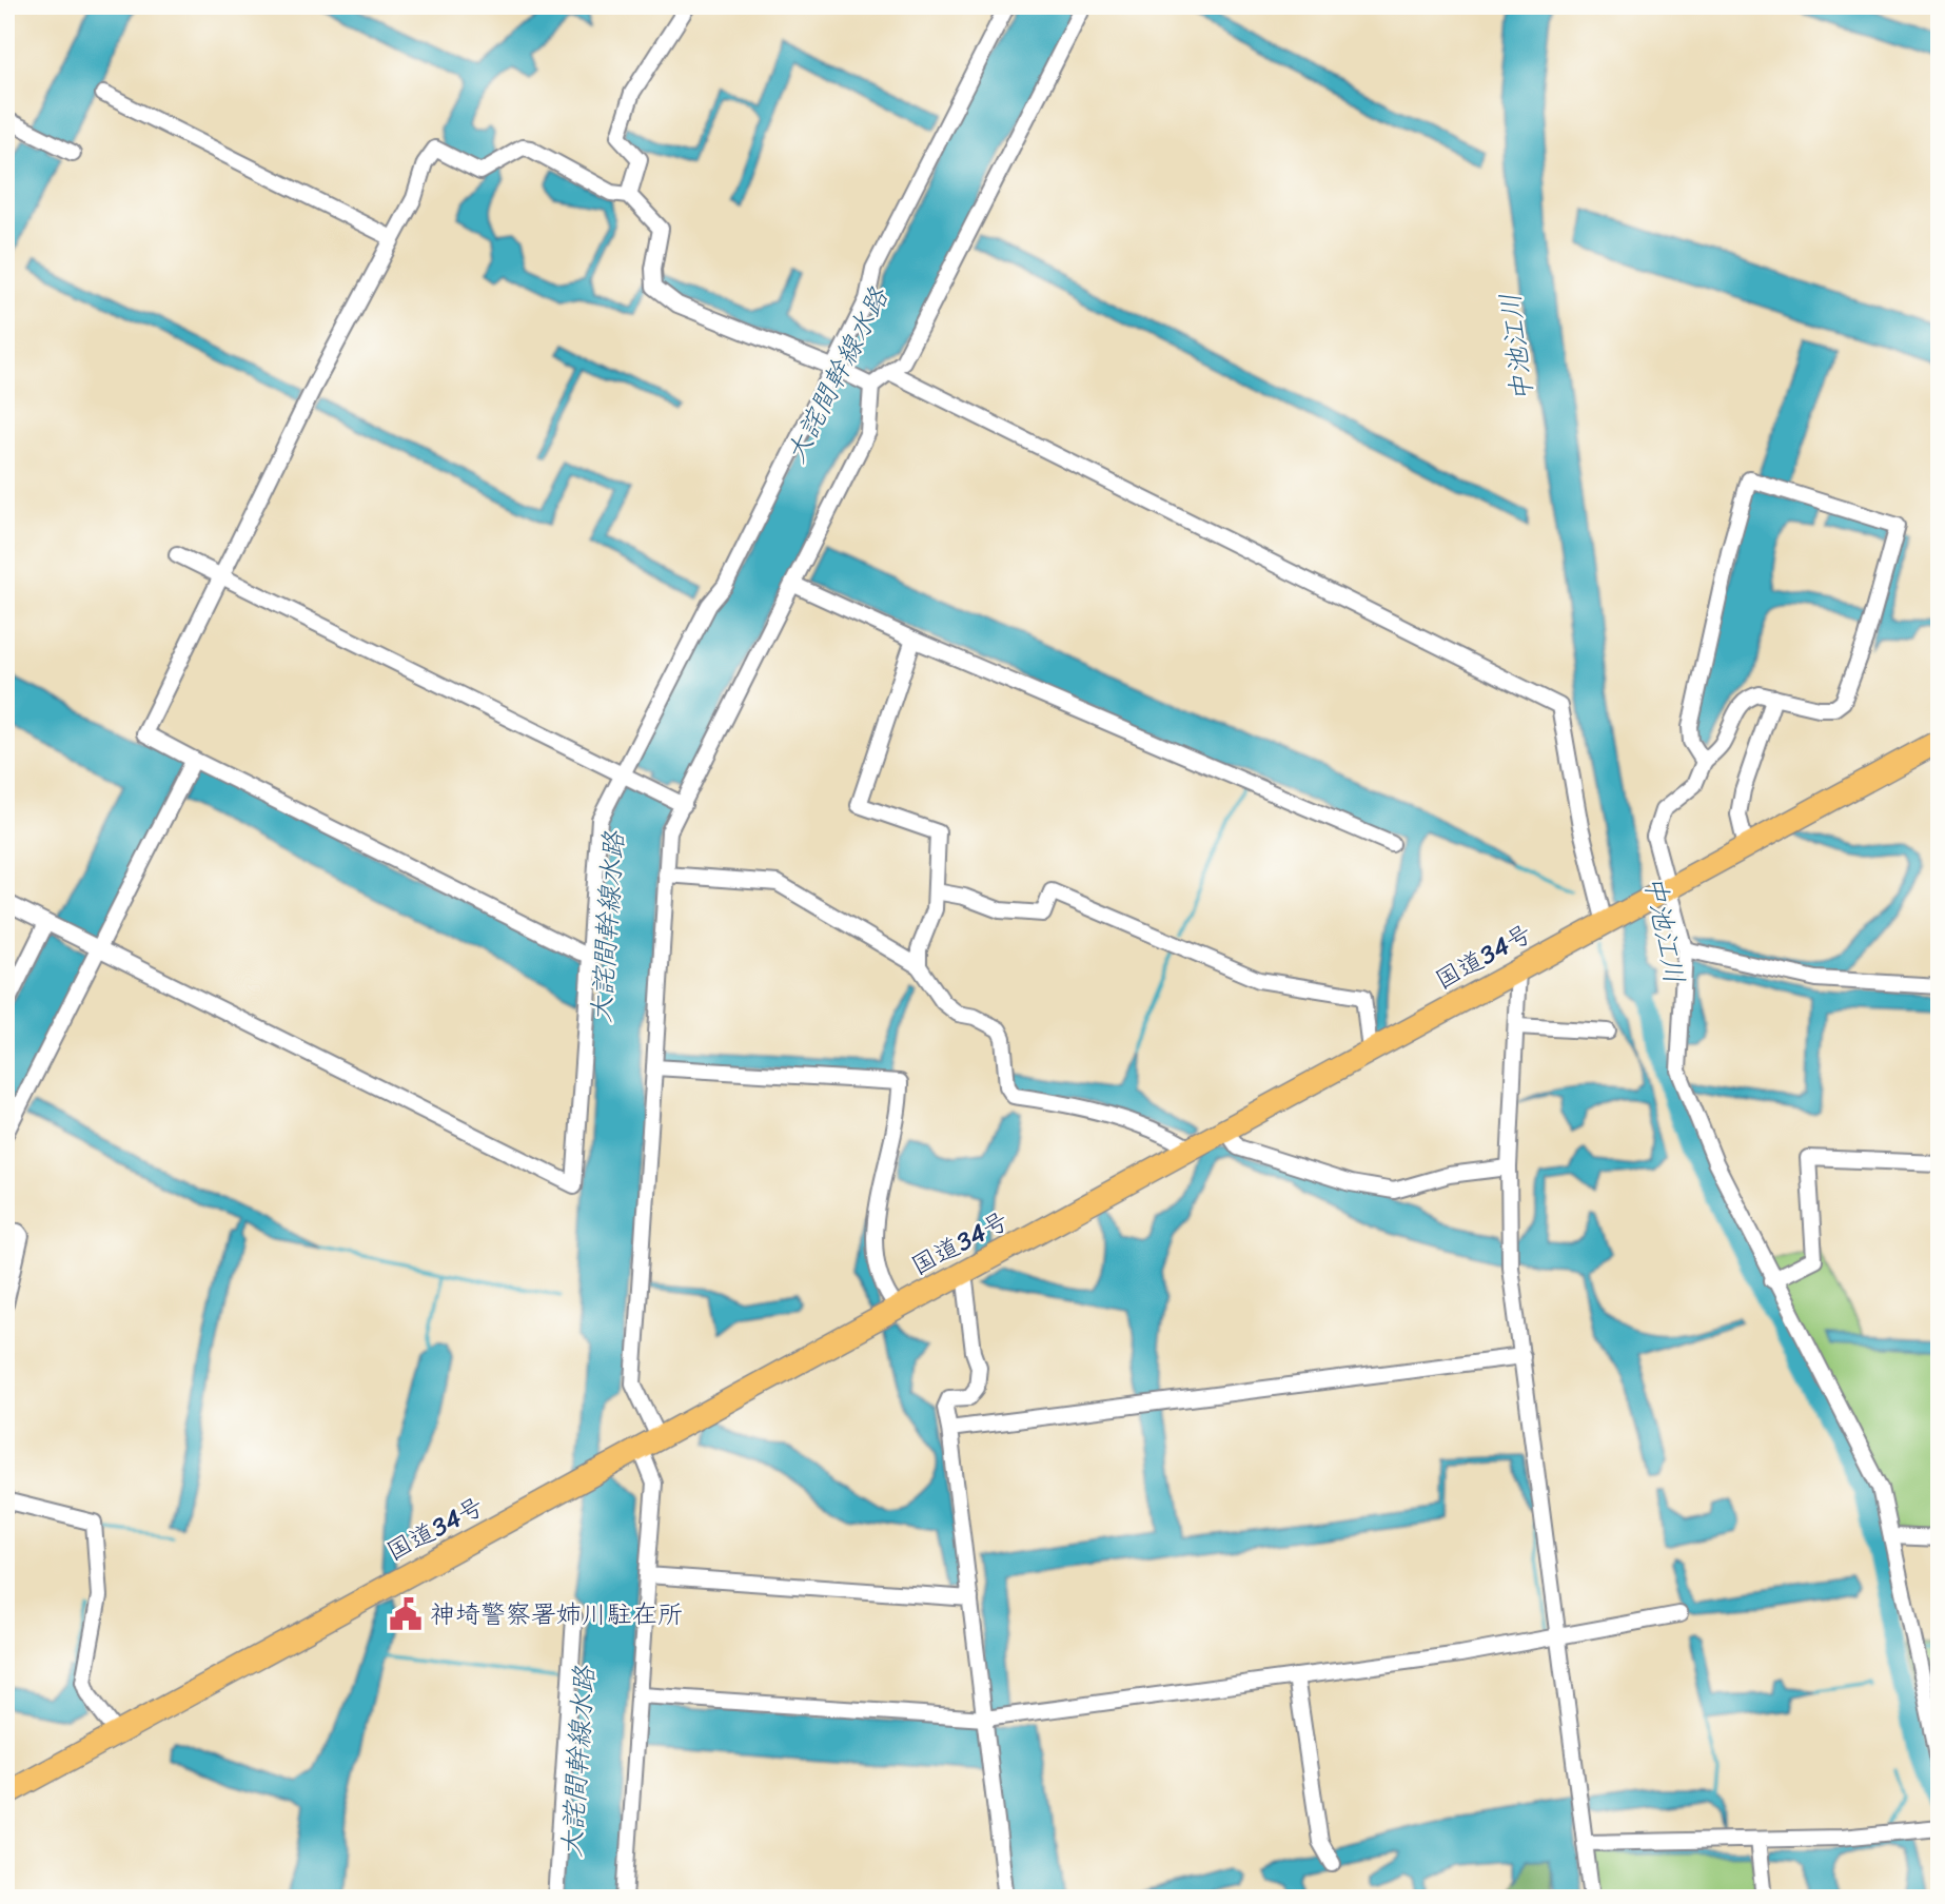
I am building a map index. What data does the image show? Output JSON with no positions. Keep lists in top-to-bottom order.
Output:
{
  "streets": {
    "highway": ["国道34号"]
  },
  "water": ["中池江川", "大詫間幹線水路"],
  "places": {
    "public building": ["神埼警察署姉川駐在所"]
  }
}
